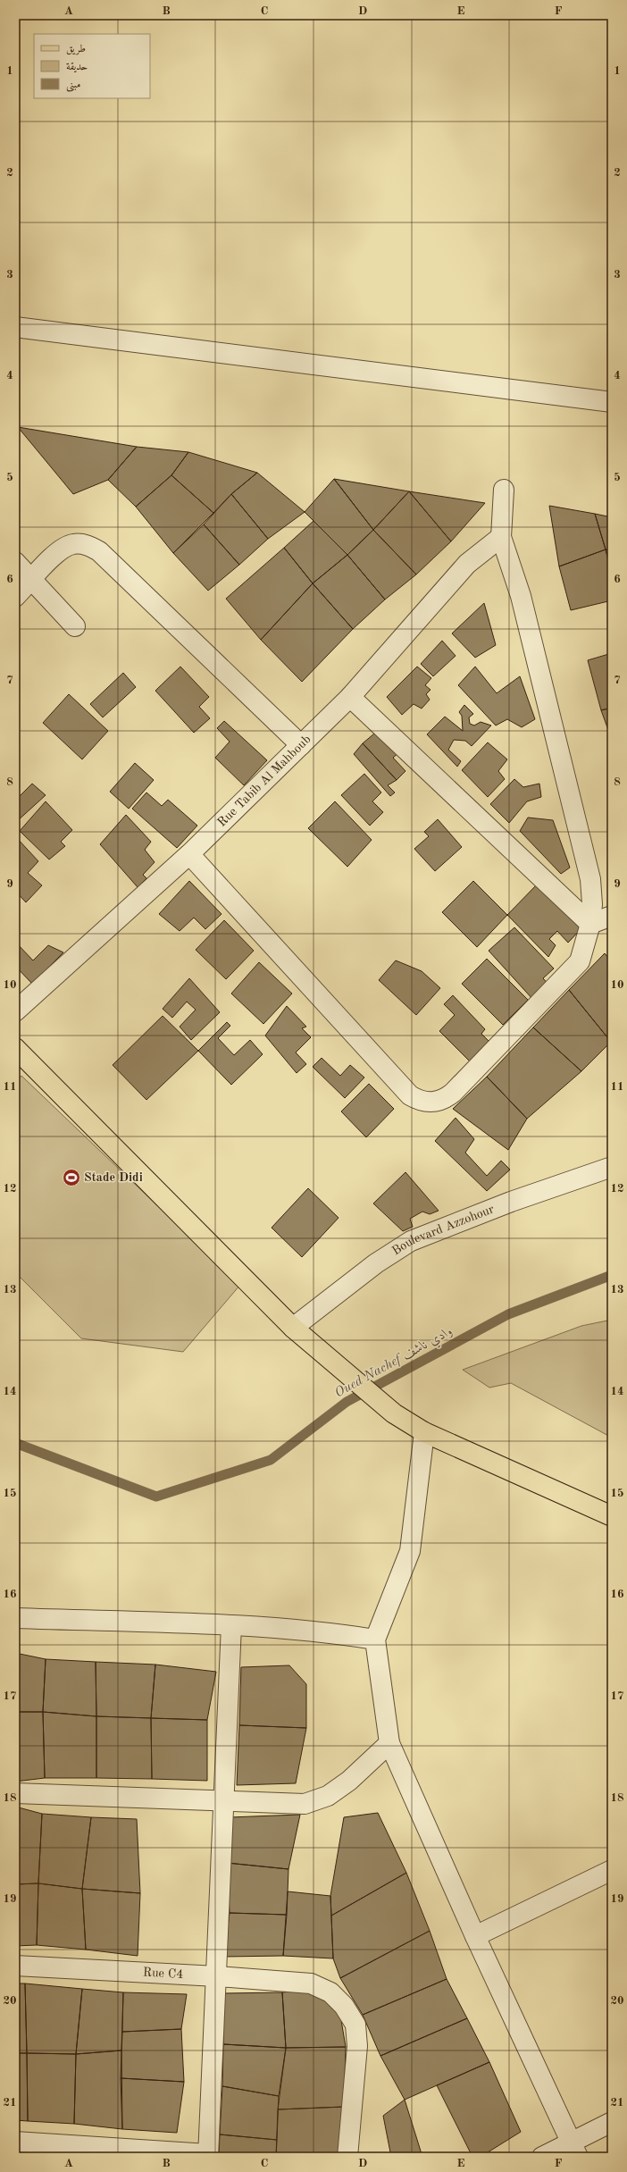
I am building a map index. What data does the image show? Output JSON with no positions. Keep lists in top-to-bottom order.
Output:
{
  "streets": {
    "street": ["Rue Tabib Al Mahboub", "Boulevard Azzohour", "Rue C4"]
  },
  "water": ["Oued Nachef وادي ناشف"],
  "places": {
    "sports": ["Stade Didi"]
  },
  "legend": ["طريق", "حديقة", "مبنى"],
  "grid": {
    "columns": [
      "A",
      "B",
      "C",
      "D",
      "E",
      "F"
    ],
    "rows": [
      "1",
      "2",
      "3",
      "4",
      "5",
      "6",
      "7",
      "8",
      "9",
      "10",
      "11",
      "12",
      "13",
      "14",
      "15",
      "16",
      "17",
      "18",
      "19",
      "20",
      "21"
    ]
  }
}
